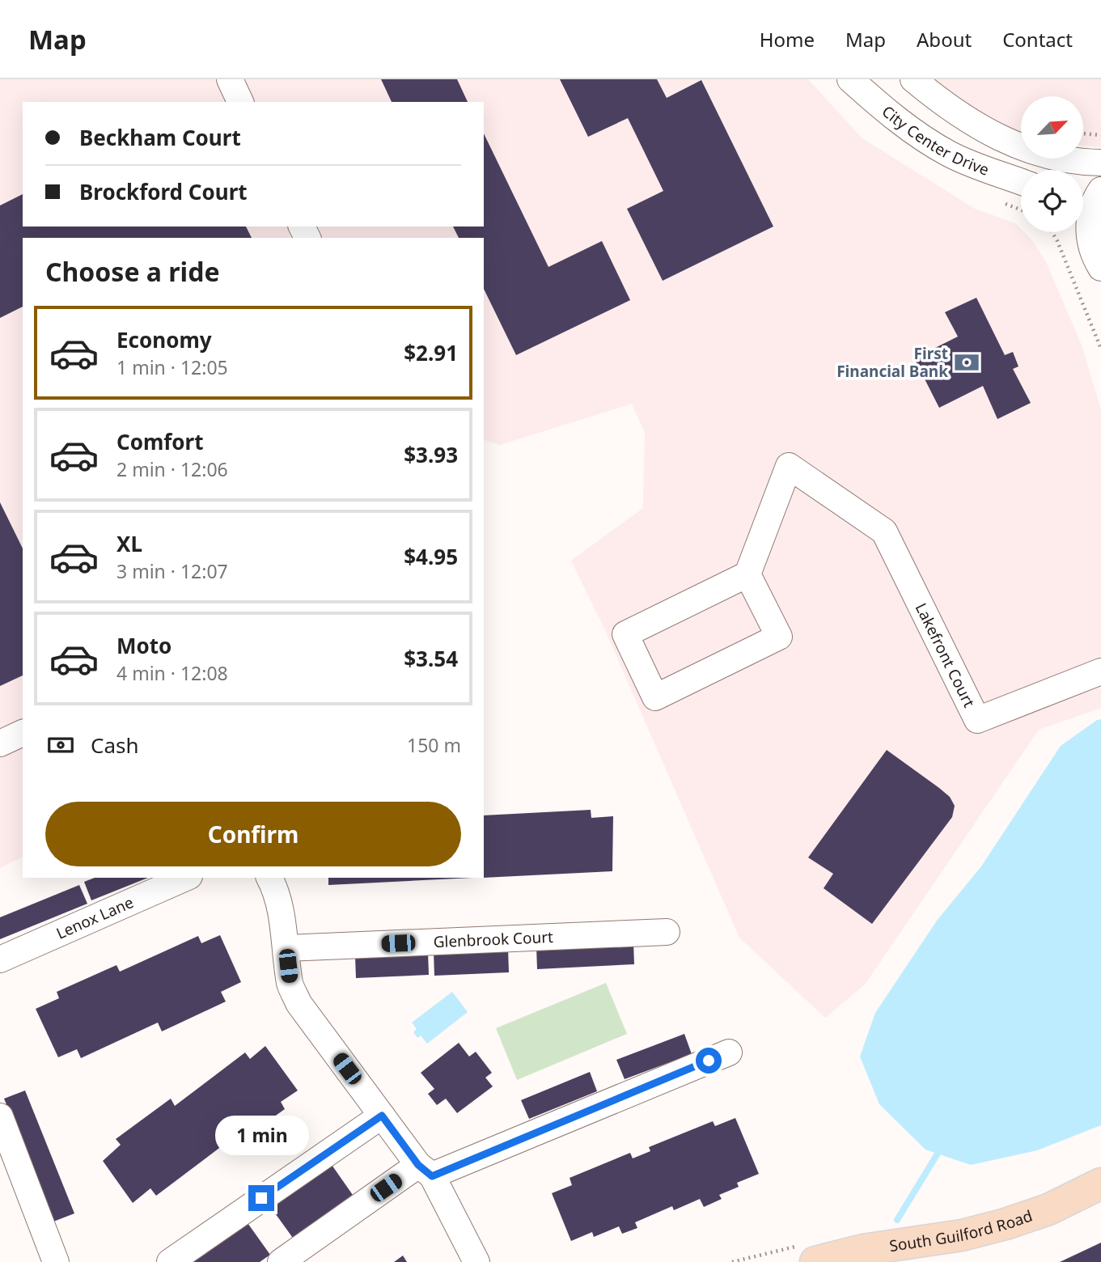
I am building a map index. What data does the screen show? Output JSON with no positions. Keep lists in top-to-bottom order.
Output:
{
  "streets": {
    "main road": ["South Guilford Road"],
    "street": [
      "City Center Drive",
      "Lakefront Court",
      "Lenox Lane",
      "Glenbrook Court"
    ]
  },
  "places": {
    "bank": ["First Financial Bank"]
  },
  "north": "top right",
  "page": {
    "header": "Map",
    "nav": [
      "Home",
      "Map",
      "About",
      "Contact"
    ],
    "banner": ["Beckham Court", "Brockford Court"],
    "heading": "Choose a ride",
    "list": [
      {
        "name": "Economy",
        "note": "1 min · 12:05",
        "value": "$2.91"
      },
      {
        "name": "Comfort",
        "note": "2 min · 12:06",
        "value": "$3.93"
      },
      {
        "name": "XL",
        "note": "3 min · 12:07",
        "value": "$4.95"
      },
      {
        "name": "Moto",
        "note": "4 min · 12:08",
        "value": "$3.54"
      }
    ],
    "pay": ["Cash", "150 m"],
    "buttons": "Confirm",
    "bubble": "1 min"
  }
}
